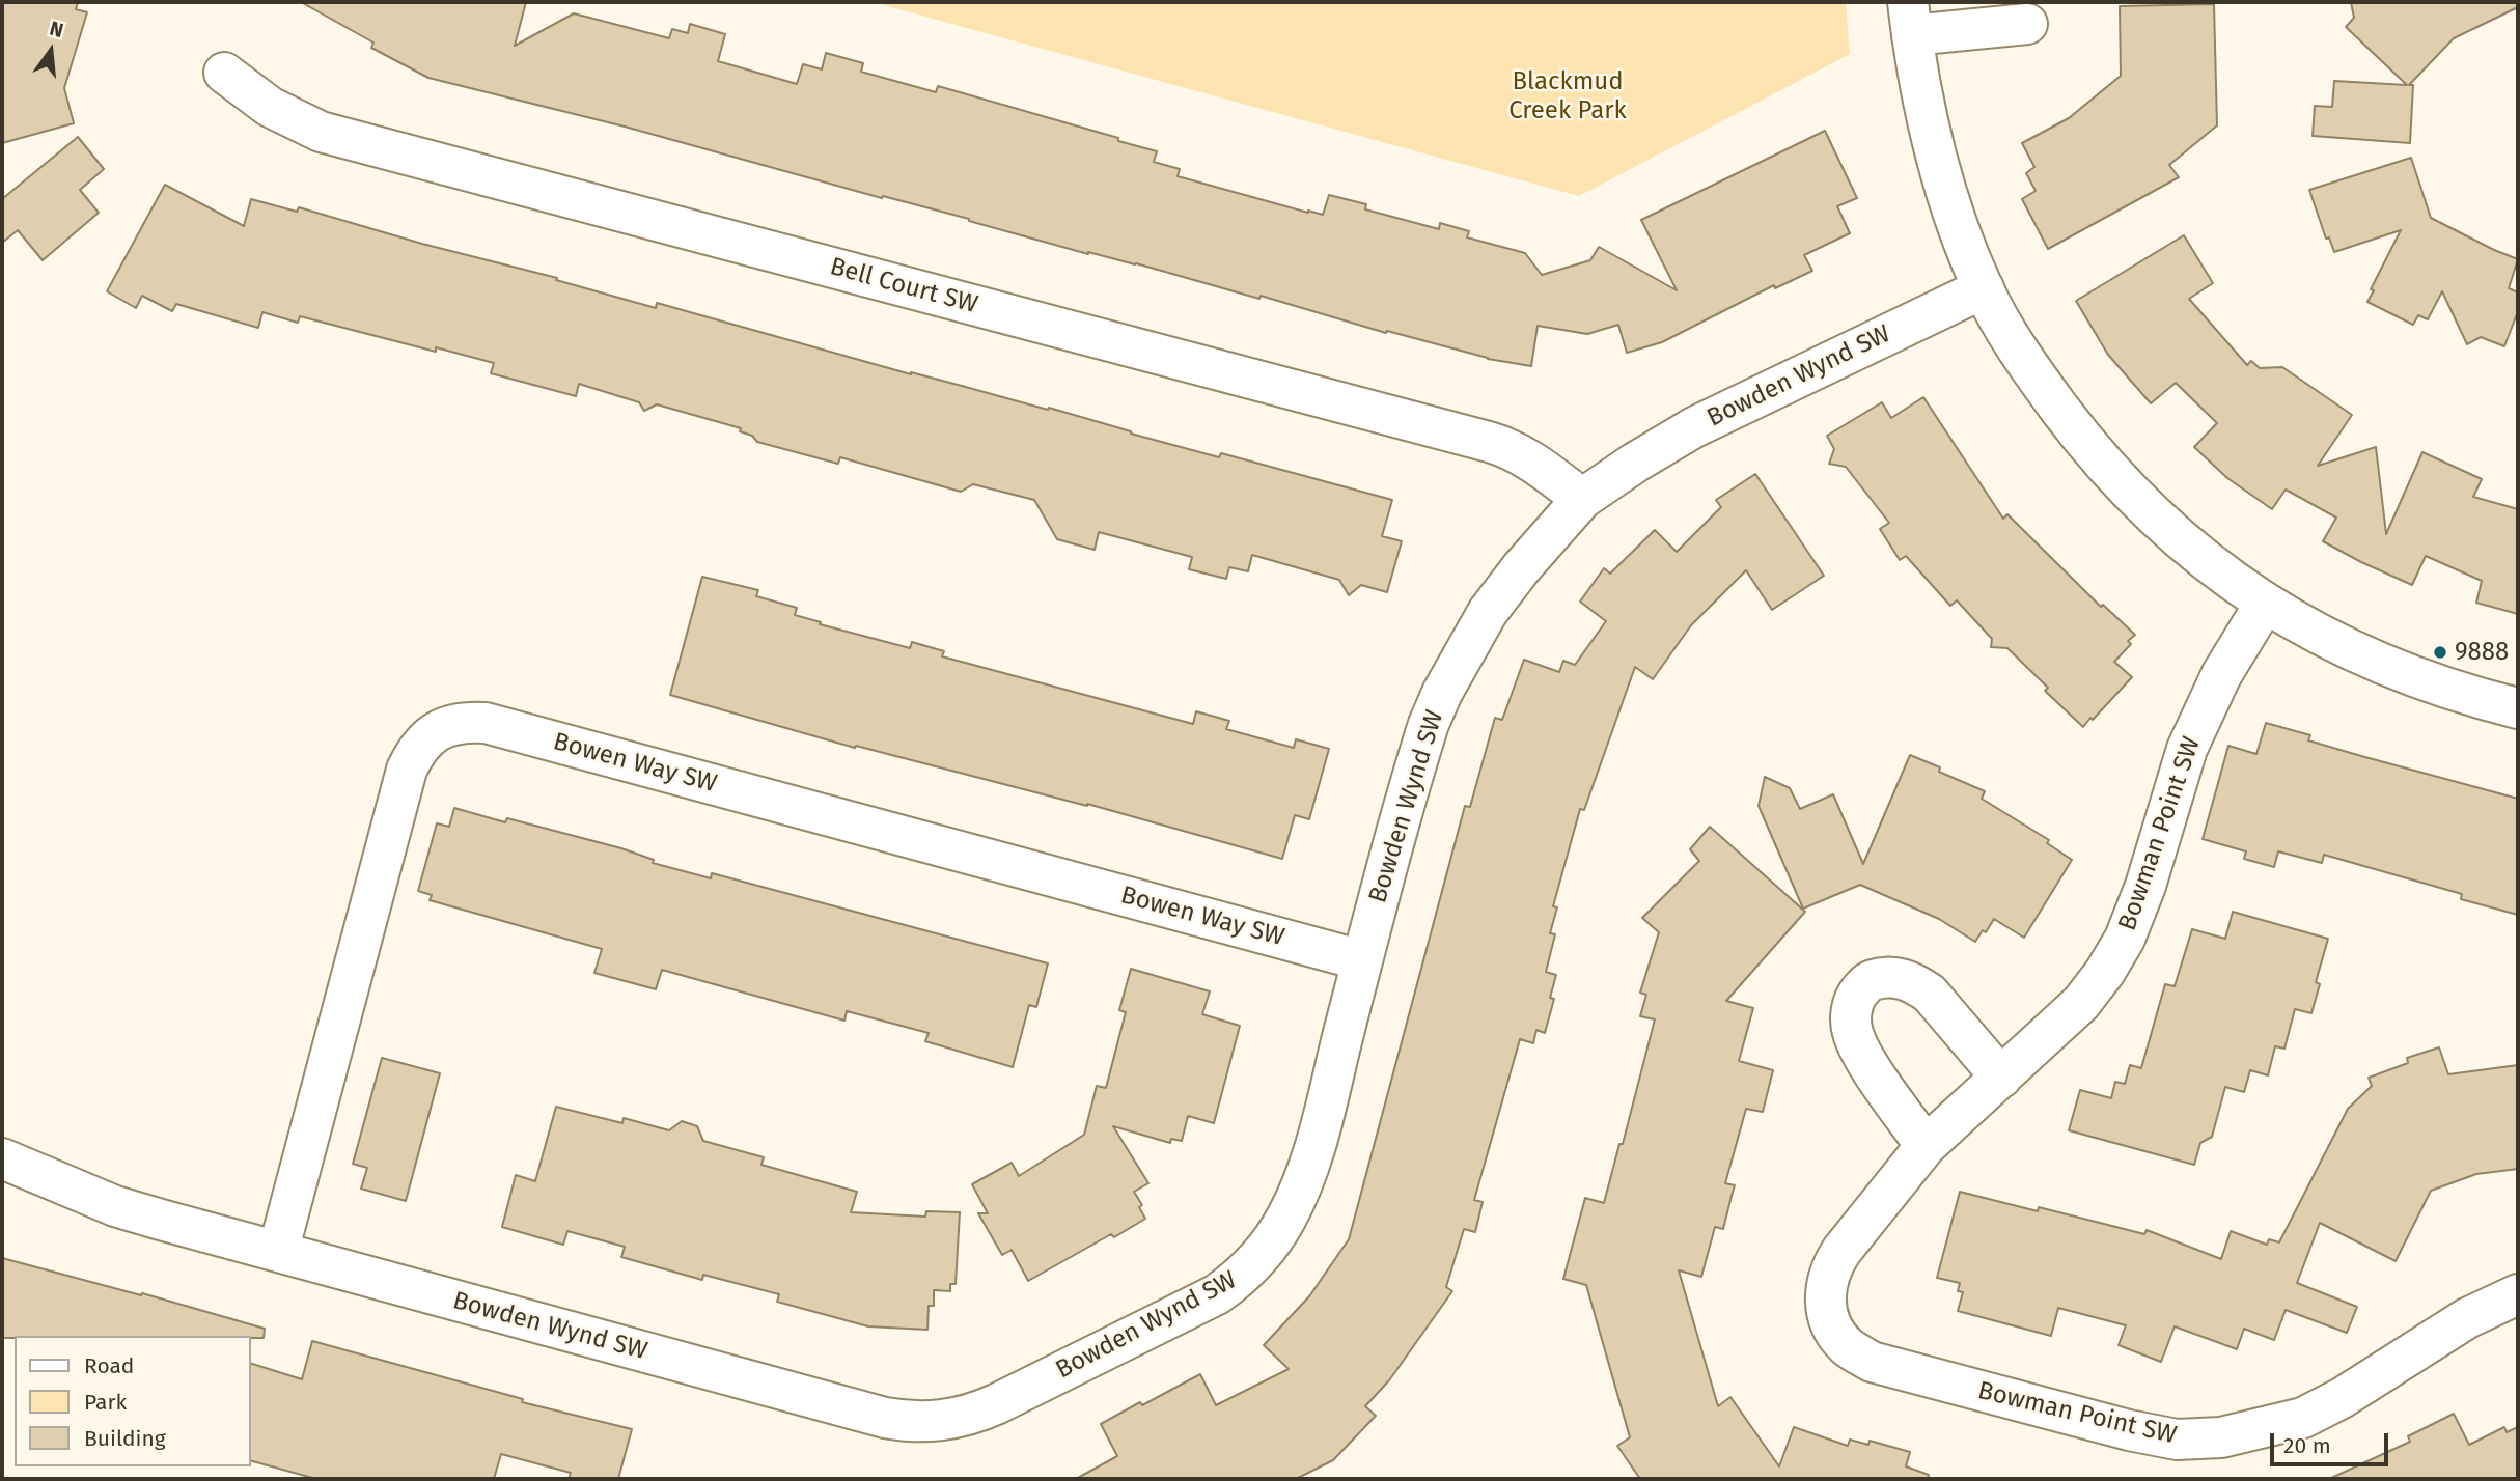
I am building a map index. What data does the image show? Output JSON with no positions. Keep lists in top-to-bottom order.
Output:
{
  "streets": {
    "street": [
      "Bell Court SW",
      "Bowden Wynd SW",
      "Bowen Way SW",
      "Bowman Point SW"
    ]
  },
  "crossings": [
    ["Bell Court SW", "Bowden Wynd SW"],
    ["Bowden Wynd SW", "Bowen Way SW"]
  ],
  "parks": ["Blackmud Creek Park"],
  "places": ["9888"],
  "legend": ["Road", "Park", "Building"],
  "scale_bar": "20 m",
  "north": "top"
}
